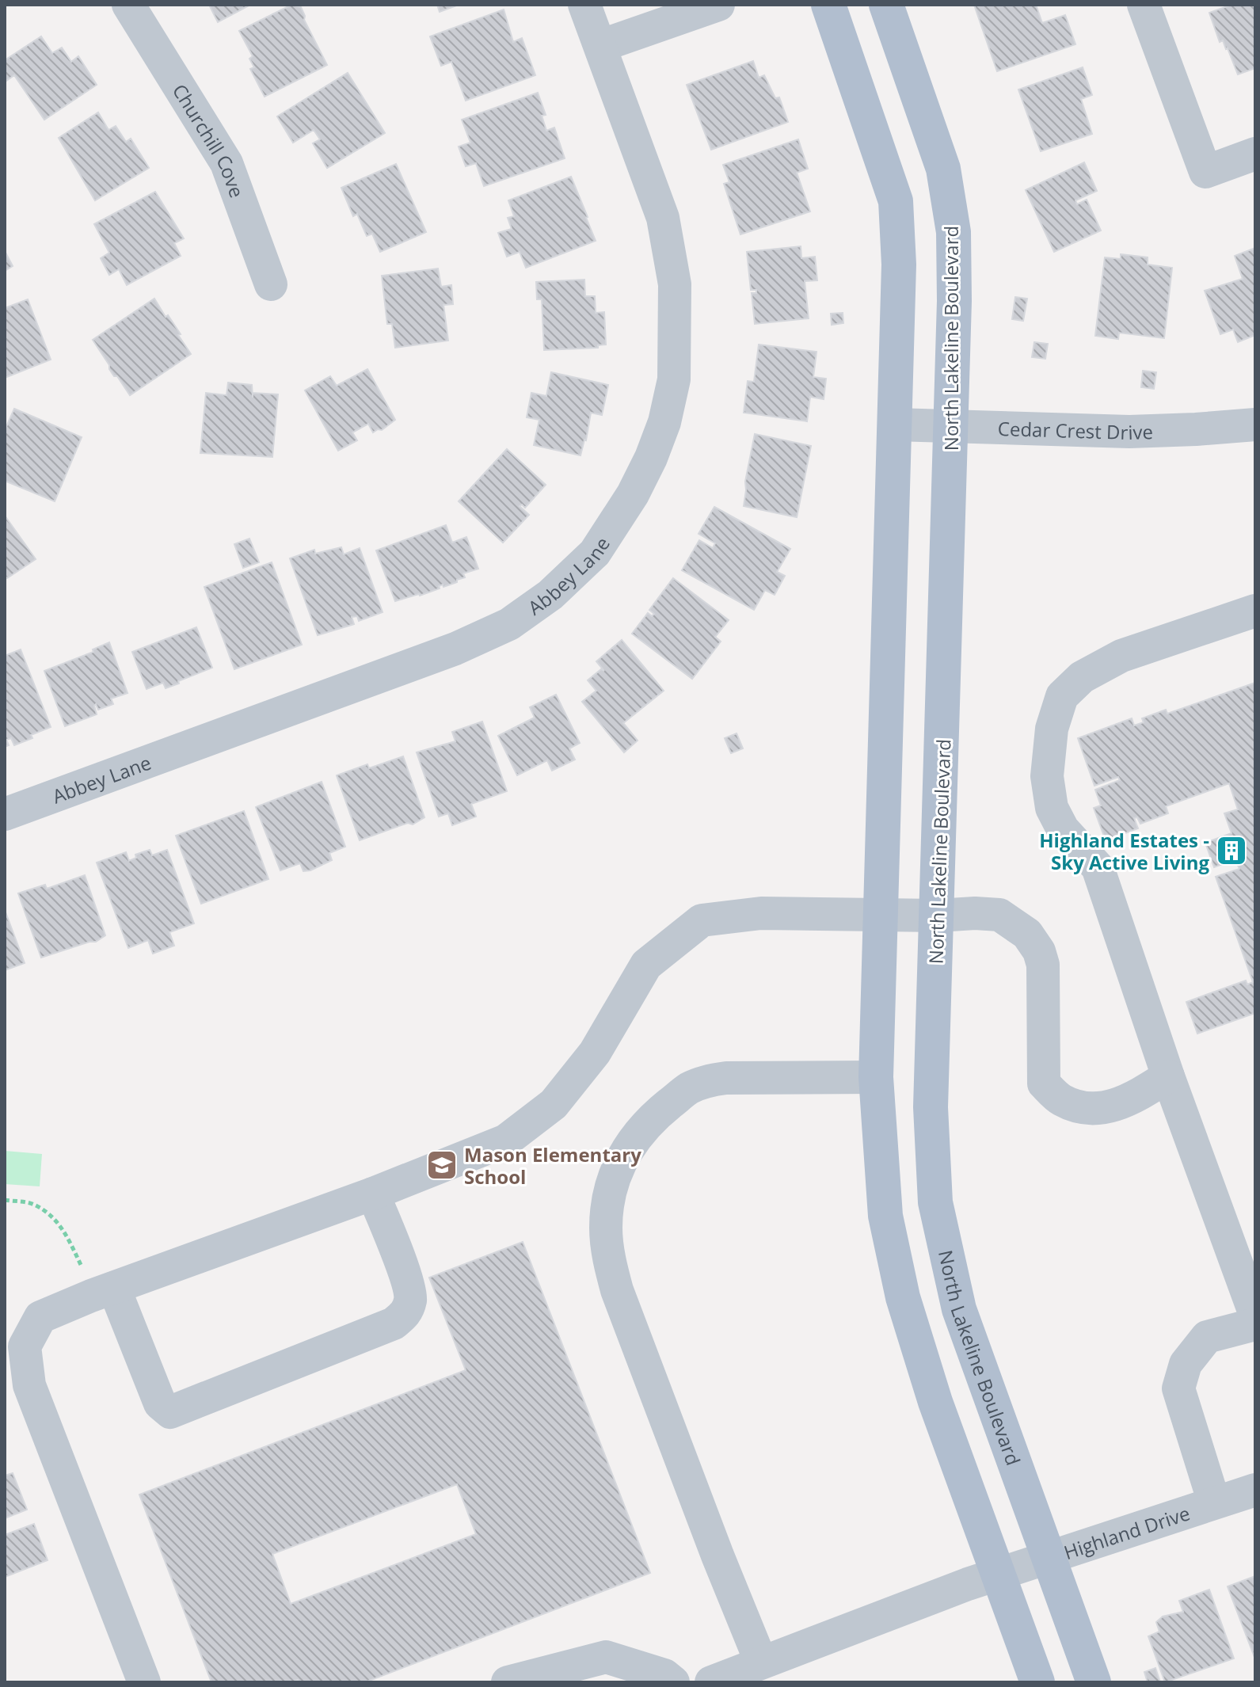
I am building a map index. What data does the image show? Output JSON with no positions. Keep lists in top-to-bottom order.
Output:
{
  "streets": {
    "main road": ["North Lakeline Boulevard"],
    "street": [
      "Churchill Cove",
      "Cedar Crest Drive",
      "Abbey Lane",
      "Highland Drive"
    ]
  },
  "crossings": [
    ["North Lakeline Boulevard", "Cedar Crest Drive"],
    ["North Lakeline Boulevard", "Highland Drive"]
  ],
  "places": {
    "building": ["Highland Estates - Sky Active Living"],
    "school or university": ["Mason Elementary School"]
  }
}
